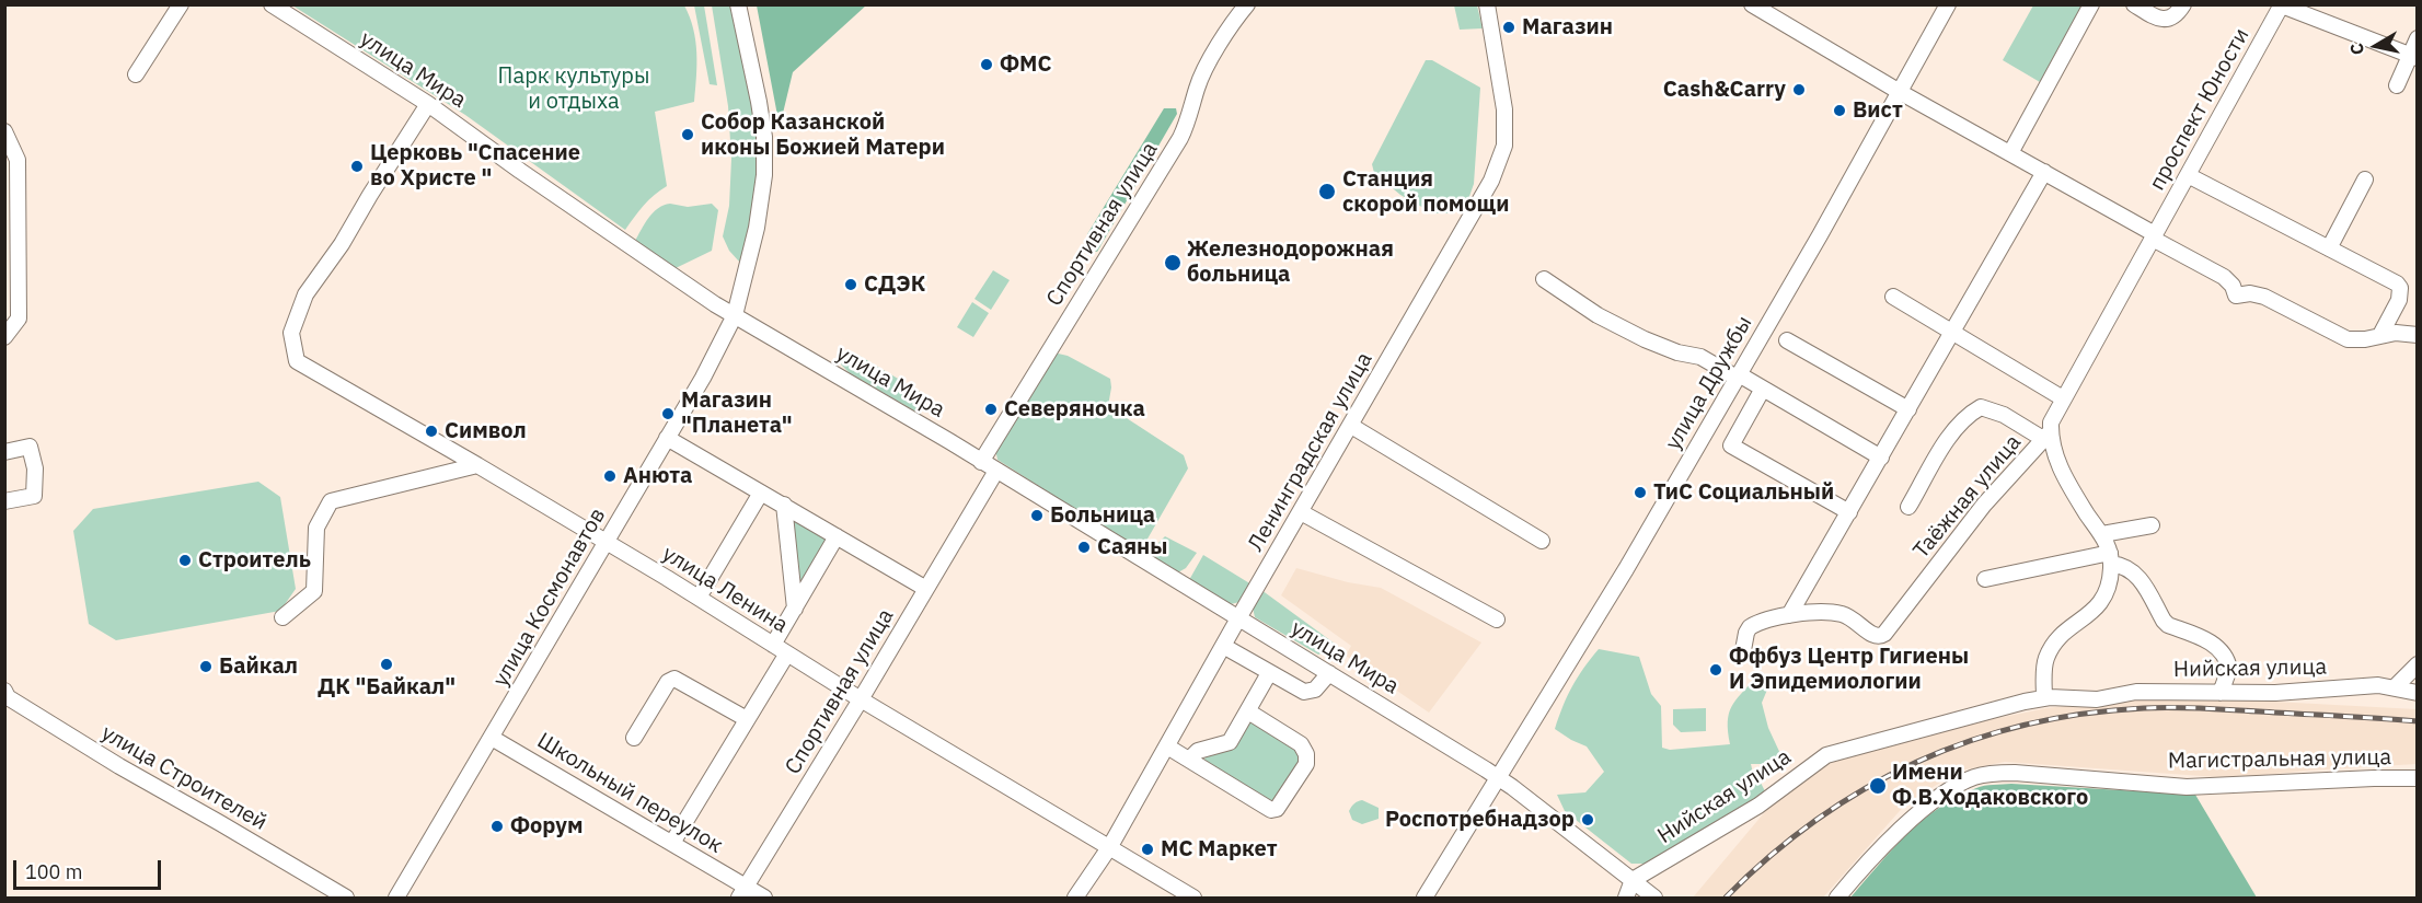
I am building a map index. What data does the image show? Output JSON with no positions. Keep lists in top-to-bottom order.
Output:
{
  "streets": {
    "street": [
      "улица Мира",
      "проспект Юности",
      "Спортивная улица",
      "улица Дружбы",
      "Ленинградская улица",
      "Таёжная улица",
      "улица Ленина",
      "улица Космонавтов",
      "Нийская улица",
      "Магистральная улица",
      "улица Строителей",
      "Школьный переулок"
    ]
  },
  "crossings": [
    ["улица Мира", "Спортивная улица"],
    ["улица Мира", "улица Дружбы"],
    ["улица Мира", "Ленинградская улица"],
    ["улица Мира", "улица Ленина"],
    ["улица Мира", "улица Космонавтов"],
    ["улица Мира", "Нийская улица"],
    ["проспект Юности", "Таёжная улица"],
    ["Спортивная улица", "улица Ленина"],
    ["Спортивная улица", "Школьный переулок"],
    ["Ленинградская улица", "улица Ленина"],
    ["улица Ленина", "улица Космонавтов"],
    ["улица Космонавтов", "Школьный переулок"]
  ],
  "parks": ["Парк культуры и отдыха"],
  "places": [
    "Магазин",
    "ФМС",
    "Cash&Carry",
    "Вист",
    "Собор Казанской иконы Божией Матери",
    "Церковь \"Спасение во Христе \"",
    "Станция скорой помощи",
    "Железнодорожная больница",
    "СДЭК",
    "Северяночка",
    "Магазин \"Планета\"",
    "Символ",
    "Анюта",
    "ТиС Социальный",
    "Больница",
    "Саяны",
    "Строитель",
    "ДК \"Байкал\"",
    "Байкал",
    "Ффбуз Центр Гигиены И Эпидемиологии",
    "Имени Ф.В.Ходаковского",
    "Роспотребнадзор",
    "Форум",
    "МС Маркет"
  ],
  "scale_bar": "100 m",
  "north": "left"
}
